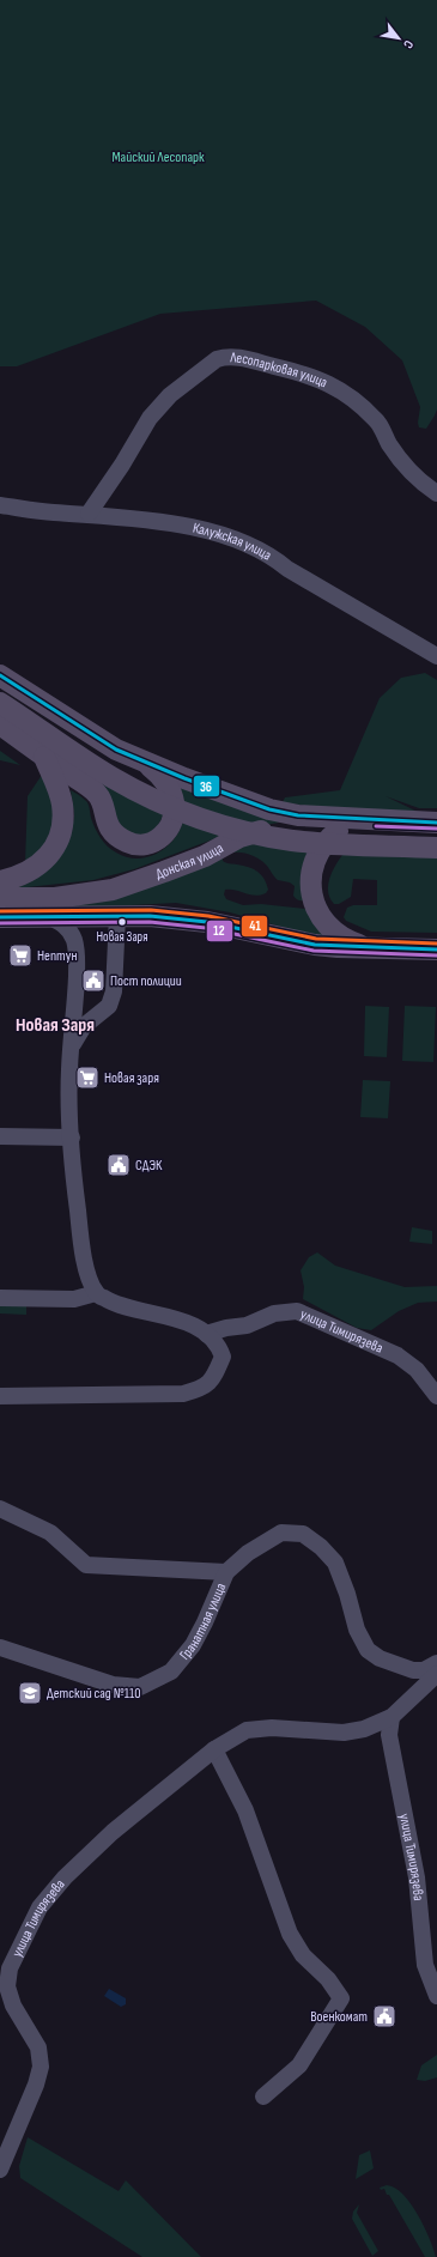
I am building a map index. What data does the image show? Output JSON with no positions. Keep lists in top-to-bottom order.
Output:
{
  "streets": {
    "main road": ["Донская улица"],
    "street": [
      "Лесопарковая улица",
      "Калужская улица",
      "улица Тимирязева",
      "Гранатная улица"
    ]
  },
  "crossings": [
    ["Лесопарковая улица", "Калужская улица"]
  ],
  "districts": ["Новая Заря"],
  "parks": ["Майский Лесопарк"],
  "places": {
    "other": ["Новая Заря"],
    "supermarket": ["Нептун", "Новая заря"],
    "public building": ["Пост полиции", "СДЭК", "Военкомат"],
    "school or university": ["Детский сад №110"]
  },
  "lines": ["transit line 36", "transit line 12", "transit line 41"],
  "north": "bottom right"
}
